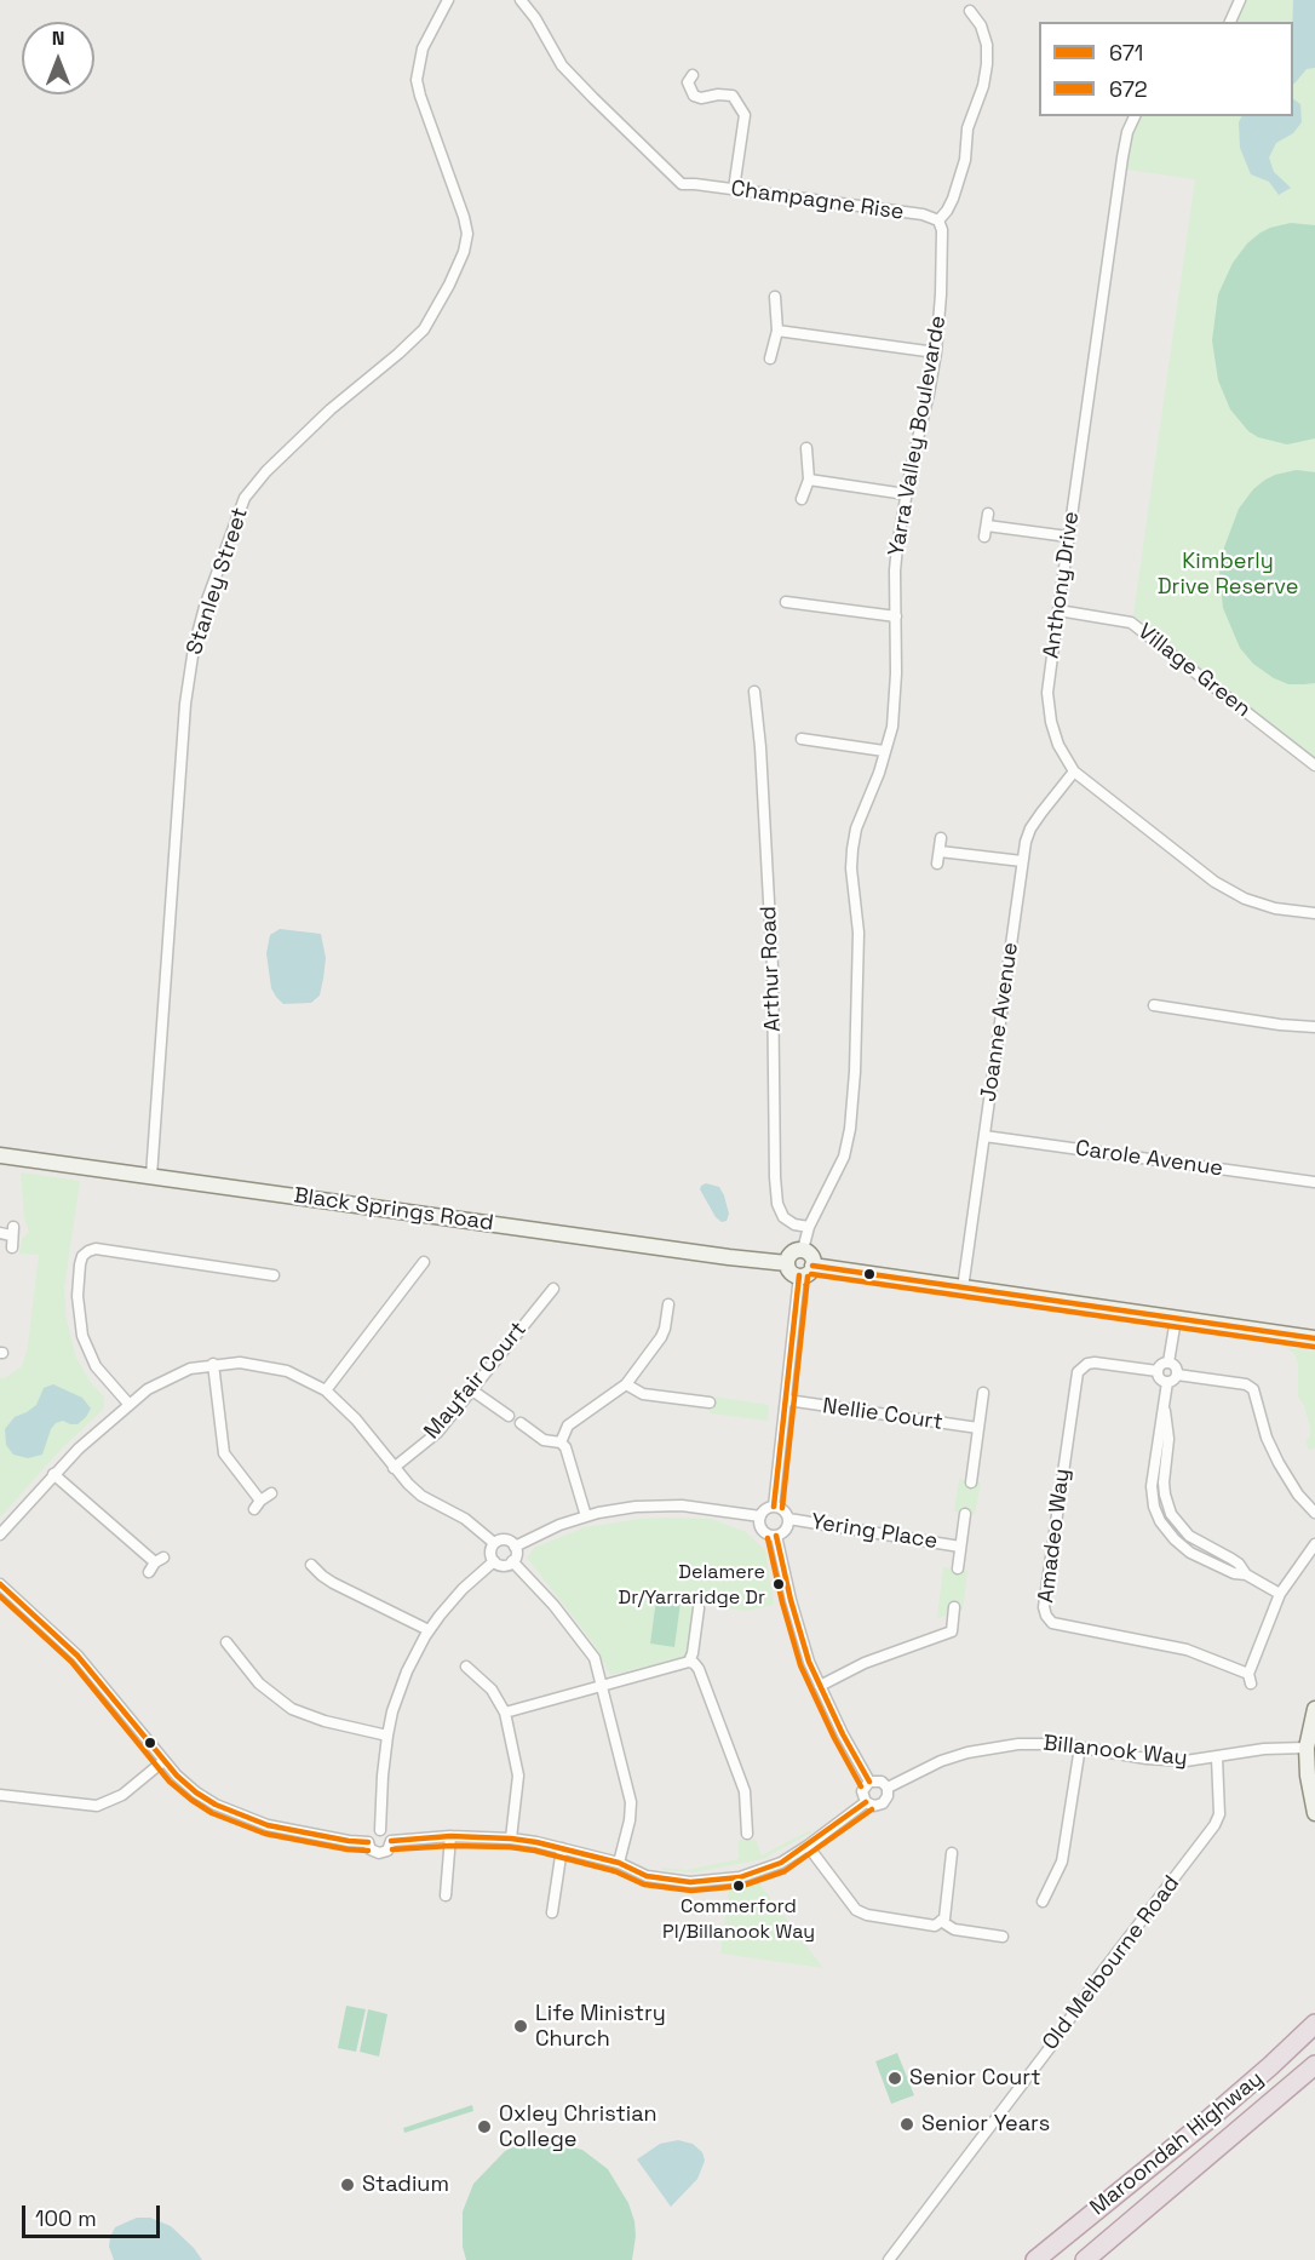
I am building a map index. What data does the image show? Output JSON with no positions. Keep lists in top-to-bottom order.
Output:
{
  "streets": {
    "highway": ["Maroondah Highway"],
    "main road": ["Black Springs Road"],
    "street": [
      "Champagne Rise",
      "Yarra Valley Boulevarde",
      "Stanley Street",
      "Anthony Drive",
      "Village Green",
      "Arthur Road",
      "Joanne Avenue",
      "Carole Avenue",
      "Mayfair Court",
      "Nellie Court",
      "Yering Place",
      "Amadeo Way",
      "Billanook Way",
      "Old Melbourne Road"
    ]
  },
  "crossings": [
    ["Champagne Rise", "Yarra Valley Boulevarde"],
    ["Yarra Valley Boulevarde", "Arthur Road"],
    ["Yarra Valley Boulevarde", "Black Springs Road"],
    ["Stanley Street", "Black Springs Road"],
    ["Anthony Drive", "Village Green"],
    ["Anthony Drive", "Joanne Avenue"],
    ["Joanne Avenue", "Carole Avenue"],
    ["Billanook Way", "Old Melbourne Road"]
  ],
  "parks": ["Kimberly Drive Reserve"],
  "places": [
    "Delamere Dr/Yarraridge Dr",
    "Commerford Pl/Billanook Way",
    "Life Ministry Church",
    "Senior Court",
    "Senior Years",
    "Oxley Christian College",
    "Stadium"
  ],
  "lines": ["transit line 671", "transit line 672"],
  "legend": ["671", "672"],
  "scale_bar": "100 m",
  "north": "top"
}
